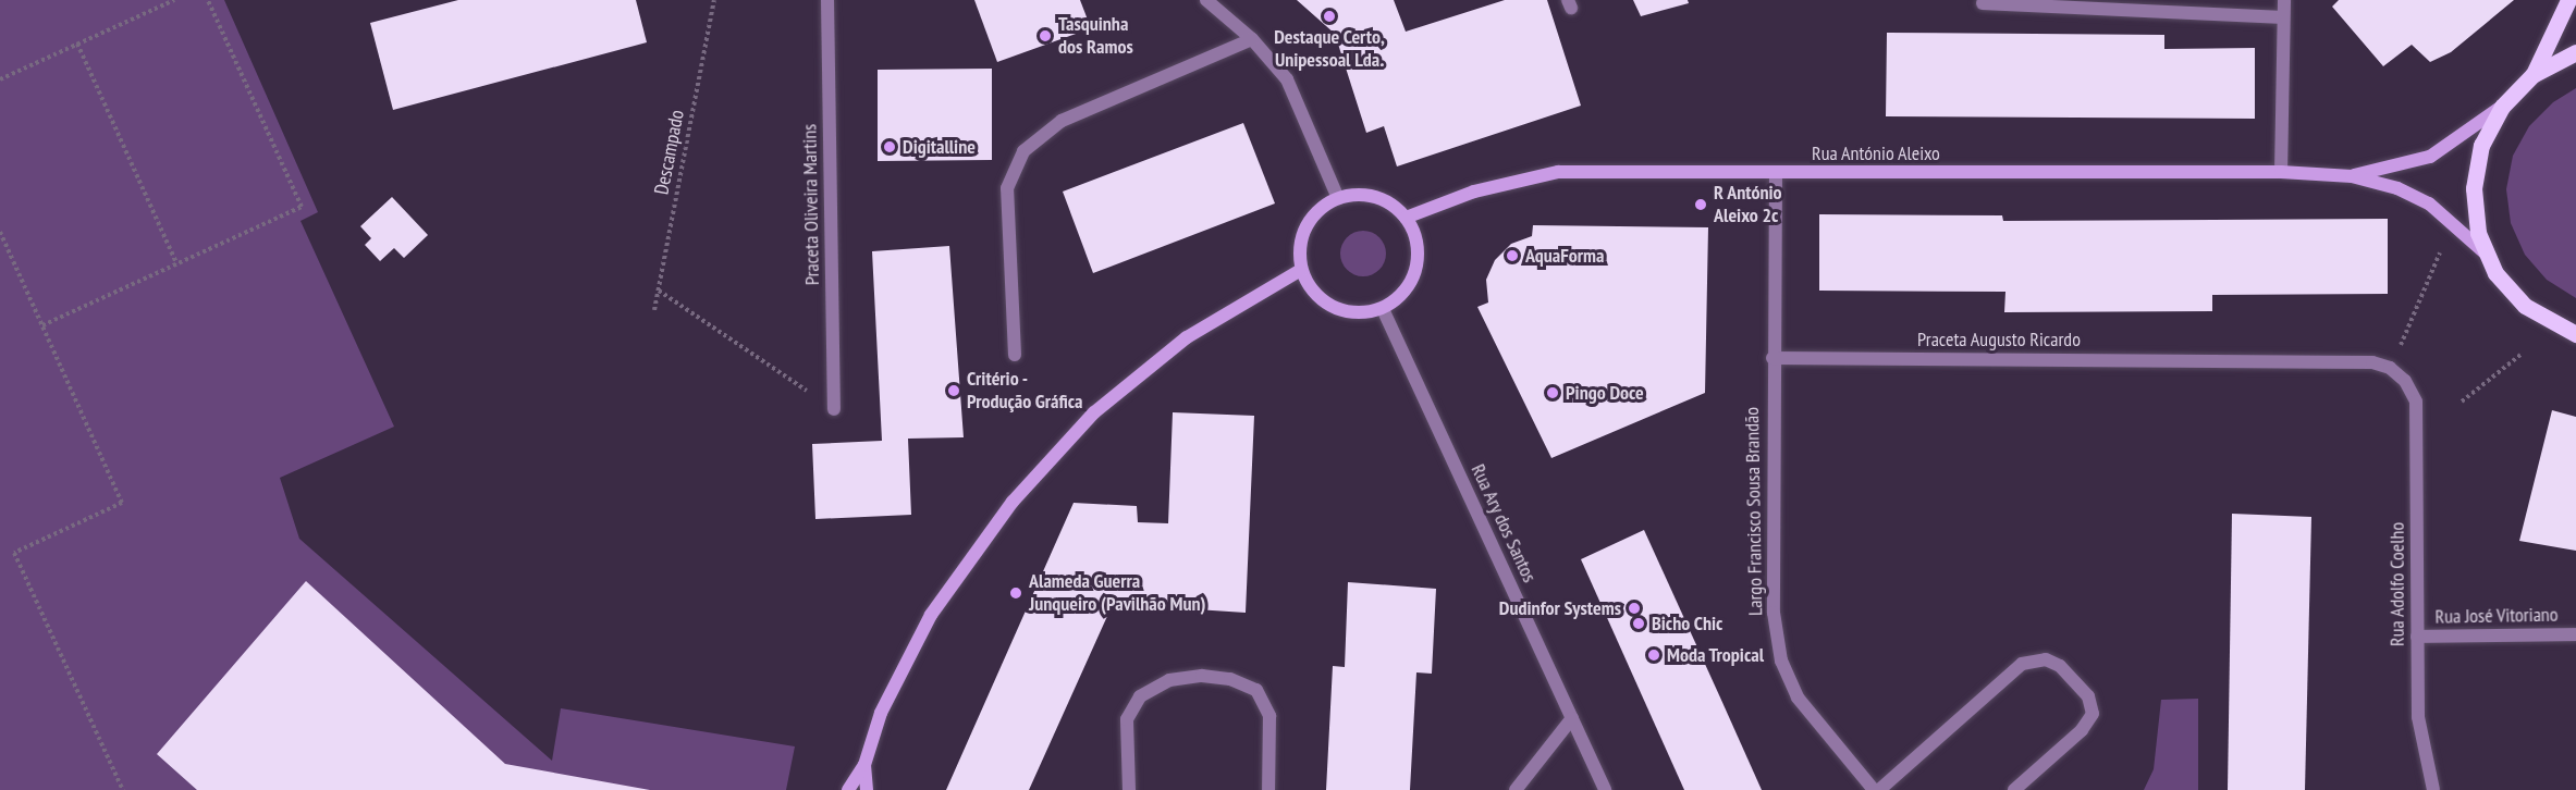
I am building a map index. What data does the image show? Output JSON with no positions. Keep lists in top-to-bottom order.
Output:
{
  "streets": {
    "street": [
      "Rua António Aleixo",
      "Praceta Oliveira Martins",
      "Praceta Augusto Ricardo",
      "Largo Francisco Sousa Brandão",
      "Rua Ary dos Santos",
      "Rua Adolfo Coelho",
      "Rua José Vitoriano"
    ],
    "path": ["Descampado"]
  },
  "crossings": [
    ["Rua António Aleixo", "Rua Ary dos Santos"],
    ["Praceta Augusto Ricardo", "Largo Francisco Sousa Brandão"],
    ["Praceta Augusto Ricardo", "Rua Adolfo Coelho"],
    ["Rua Adolfo Coelho", "Rua José Vitoriano"]
  ],
  "places": [
    "Destaque Certo, Unipessoal Lda.",
    "Tasquinha dos Ramos",
    "Digitalline",
    "R António Aleixo 2c",
    "AquaForma",
    "Critério - Produção Gráfica",
    "Pingo Doce",
    "Alameda Guerra Junqueiro (Pavilhão Mun)",
    "Dudinfor Systems",
    "Bicho Chic",
    "Moda Tropical"
  ]
}
